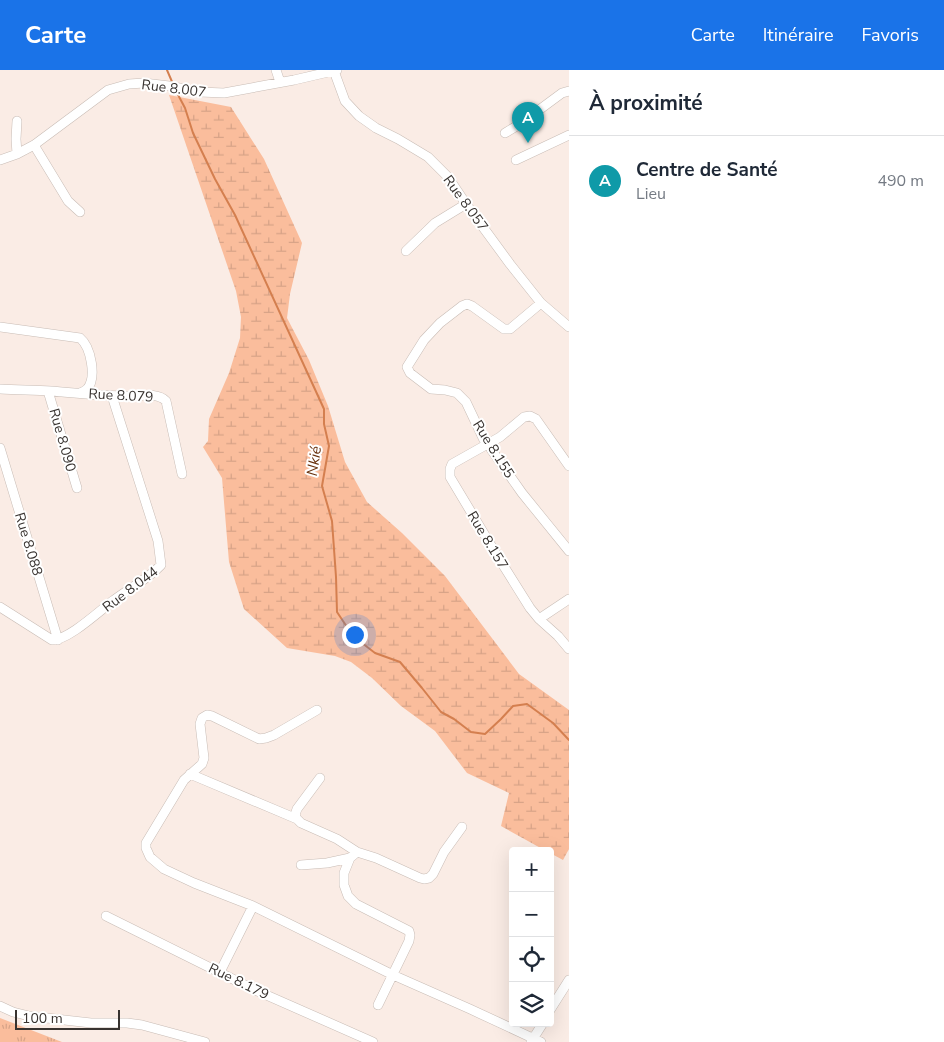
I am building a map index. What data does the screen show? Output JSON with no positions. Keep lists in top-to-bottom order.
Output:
{
  "streets": {
    "street": [
      "Rue 8.007",
      "Rue 8.057",
      "Rue 8.079",
      "Rue 8.090",
      "Rue 8.155",
      "Rue 8.157",
      "Rue 8.088",
      "Rue 8.044",
      "Rue 8.179"
    ]
  },
  "crossings": [
    ["Rue 8.007", "Rue 8.057"],
    ["Rue 8.057", "Rue 8.155"],
    ["Rue 8.079", "Rue 8.090"],
    ["Rue 8.079", "Rue 8.044"],
    ["Rue 8.155", "Rue 8.157"],
    ["Rue 8.088", "Rue 8.044"]
  ],
  "water": ["Nkié"],
  "scale_bar": "100 m",
  "page": {
    "header": "Carte",
    "nav": ["Carte", "Itinéraire", "Favoris"],
    "heading": "À proximité",
    "pins": "A",
    "list": [
      {
        "mark": "A",
        "name": "Centre de Santé",
        "note": "Lieu",
        "value": "490 m"
      }
    ],
    "map_buttons": ["+", "−"],
    "scale": "100 m"
  }
}
